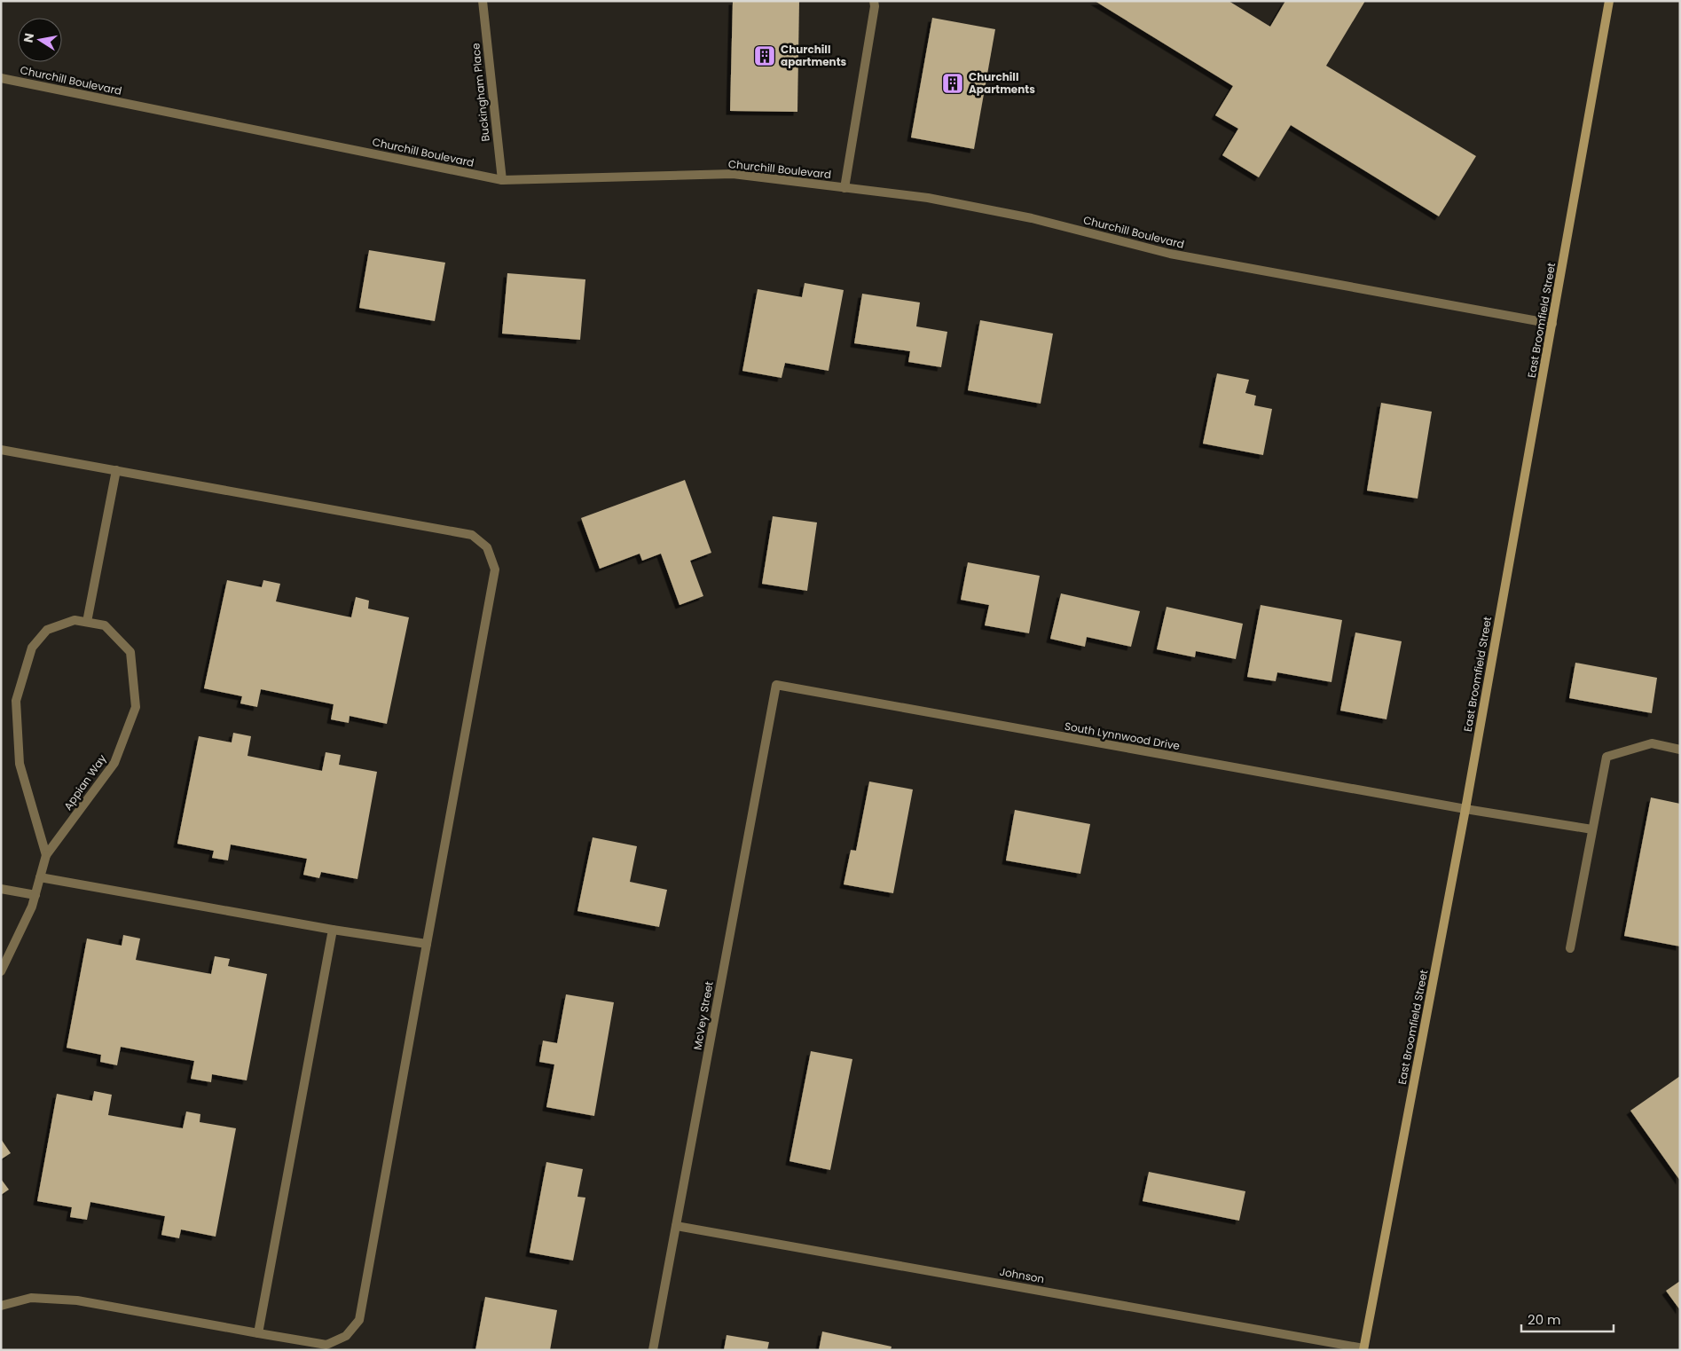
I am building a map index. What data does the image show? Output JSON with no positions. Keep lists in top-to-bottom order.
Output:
{
  "streets": {
    "main road": ["East Broomfield Street"],
    "street": [
      "Churchill Boulevard",
      "Buckingham Place",
      "South Lynnwood Drive",
      "Appian Way",
      "McVey Street",
      "Johnson"
    ]
  },
  "crossings": [
    ["Churchill Boulevard", "Buckingham Place"],
    ["Churchill Boulevard", "East Broomfield Street"],
    ["East Broomfield Street", "South Lynnwood Drive"],
    ["East Broomfield Street", "Johnson"],
    ["South Lynnwood Drive", "McVey Street"],
    ["McVey Street", "Johnson"]
  ],
  "places": {
    "building": ["Churchill apartments", "Churchill Apartments"]
  },
  "scale_bar": "20 m",
  "north": "left"
}
